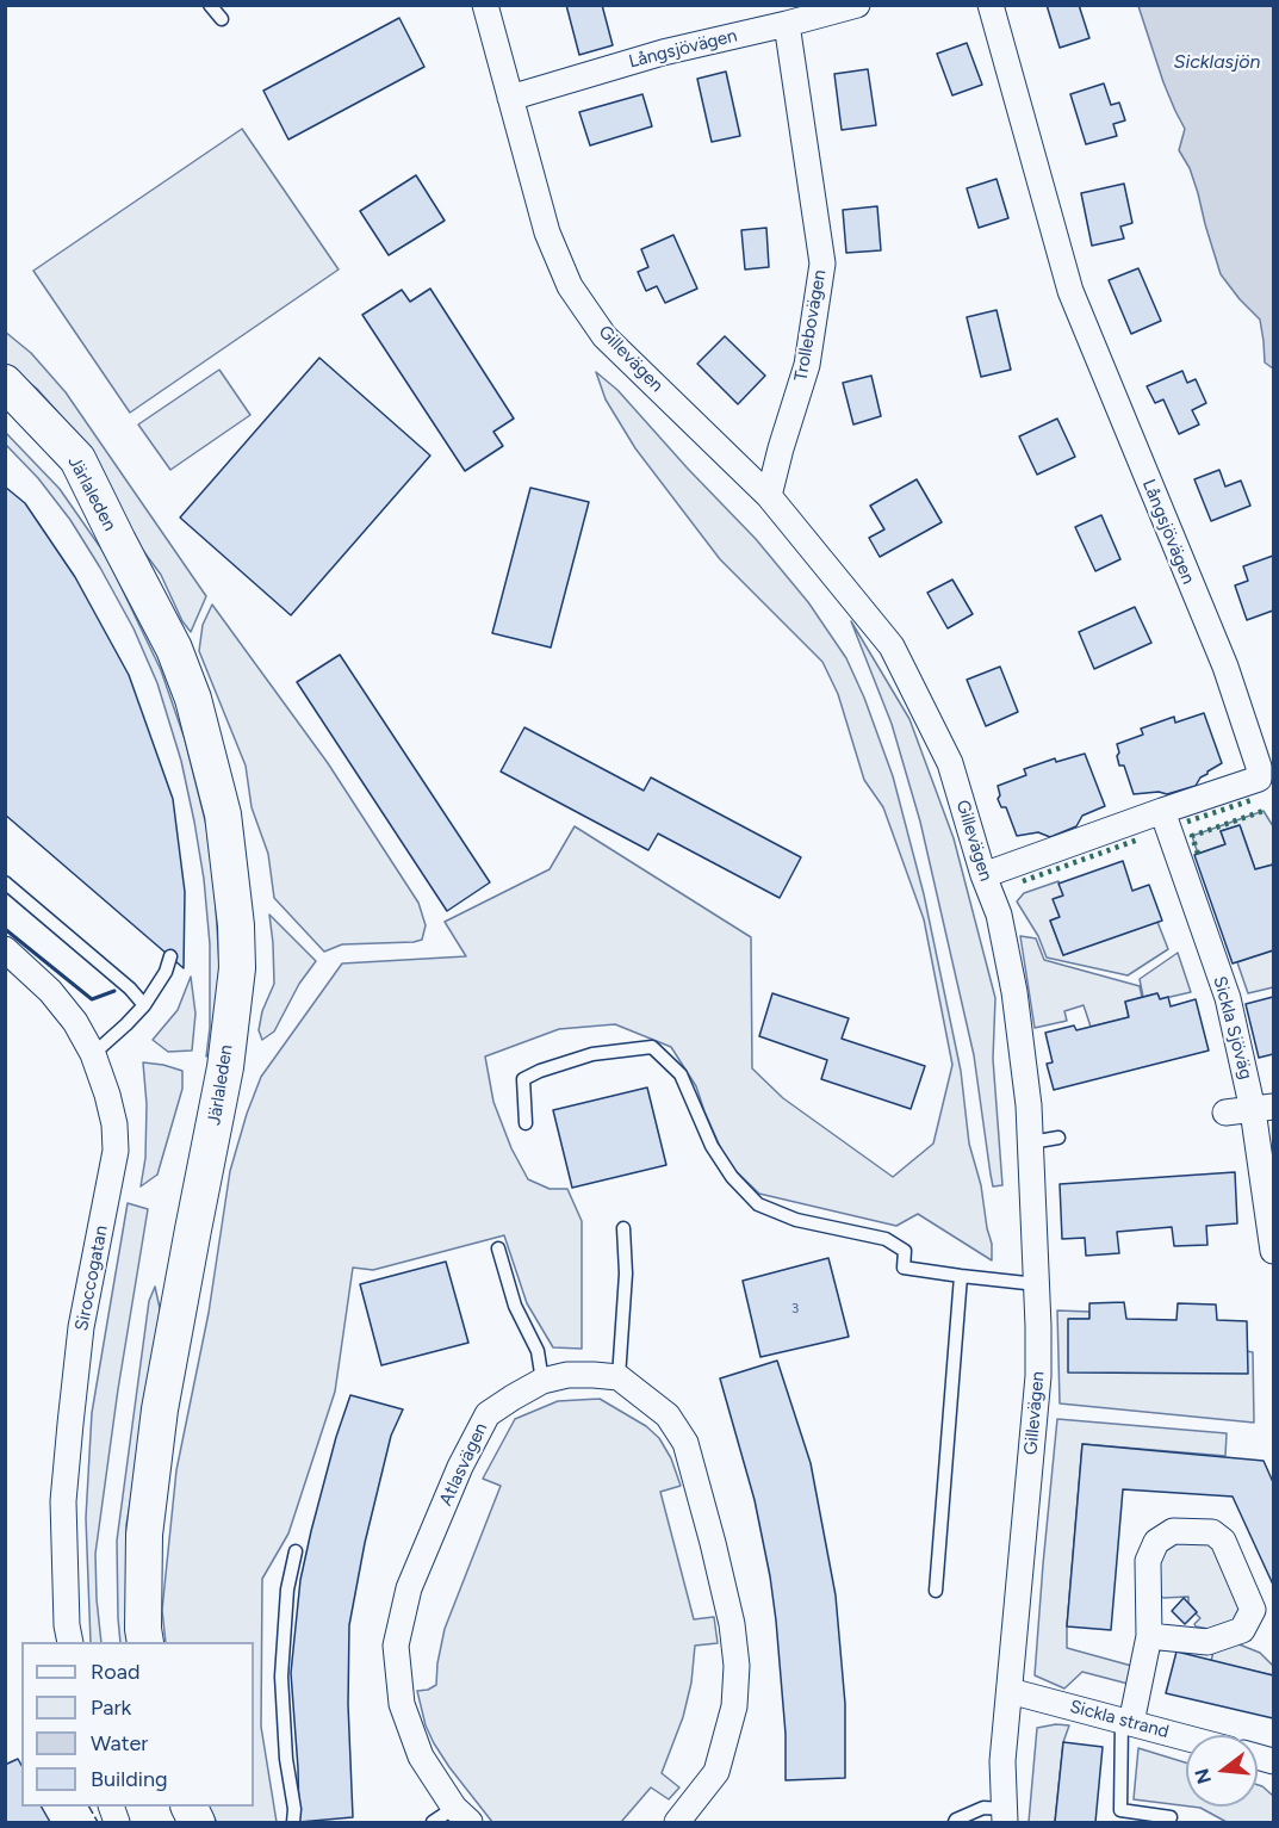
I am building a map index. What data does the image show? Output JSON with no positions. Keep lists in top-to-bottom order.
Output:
{
  "streets": {
    "main road": ["Järlaleden"],
    "street": [
      "Långsjövägen",
      "Trollebovägen",
      "Gillevägen",
      "Sickla Sjöväg",
      "Siroccogatan",
      "Atlasvägen",
      "Sickla strand"
    ]
  },
  "crossings": [
    ["Långsjövägen", "Trollebovägen"],
    ["Långsjövägen", "Gillevägen"],
    ["Långsjövägen", "Sickla Sjöväg"],
    ["Trollebovägen", "Gillevägen"],
    ["Gillevägen", "Sickla strand"]
  ],
  "water": ["Sicklasjön"],
  "house_numbers": ["3"],
  "legend": [
    "Road",
    "Park",
    "Water",
    "Building"
  ],
  "north": "left"
}
